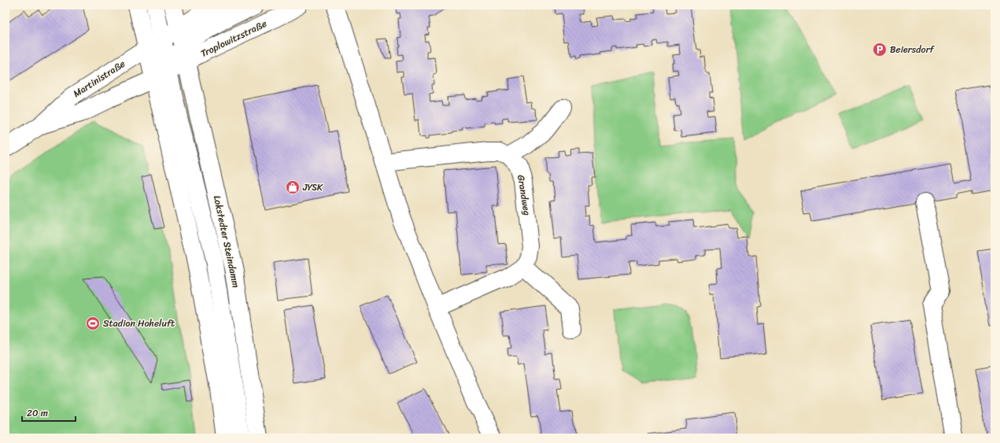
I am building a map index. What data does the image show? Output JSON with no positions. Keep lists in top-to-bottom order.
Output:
{
  "streets": {
    "street": [
      "Troplowitzstraße",
      "Martinistraße",
      "Grandweg",
      "Lokstedter Steindamm"
    ]
  },
  "crossings": [
    ["Troplowitzstraße", "Lokstedter Steindamm"]
  ],
  "places": {
    "parking": ["Beiersdorf"],
    "shop": ["JYSK"],
    "sports": ["Stadion Hoheluft"]
  },
  "scale_bar": "20 m"
}
